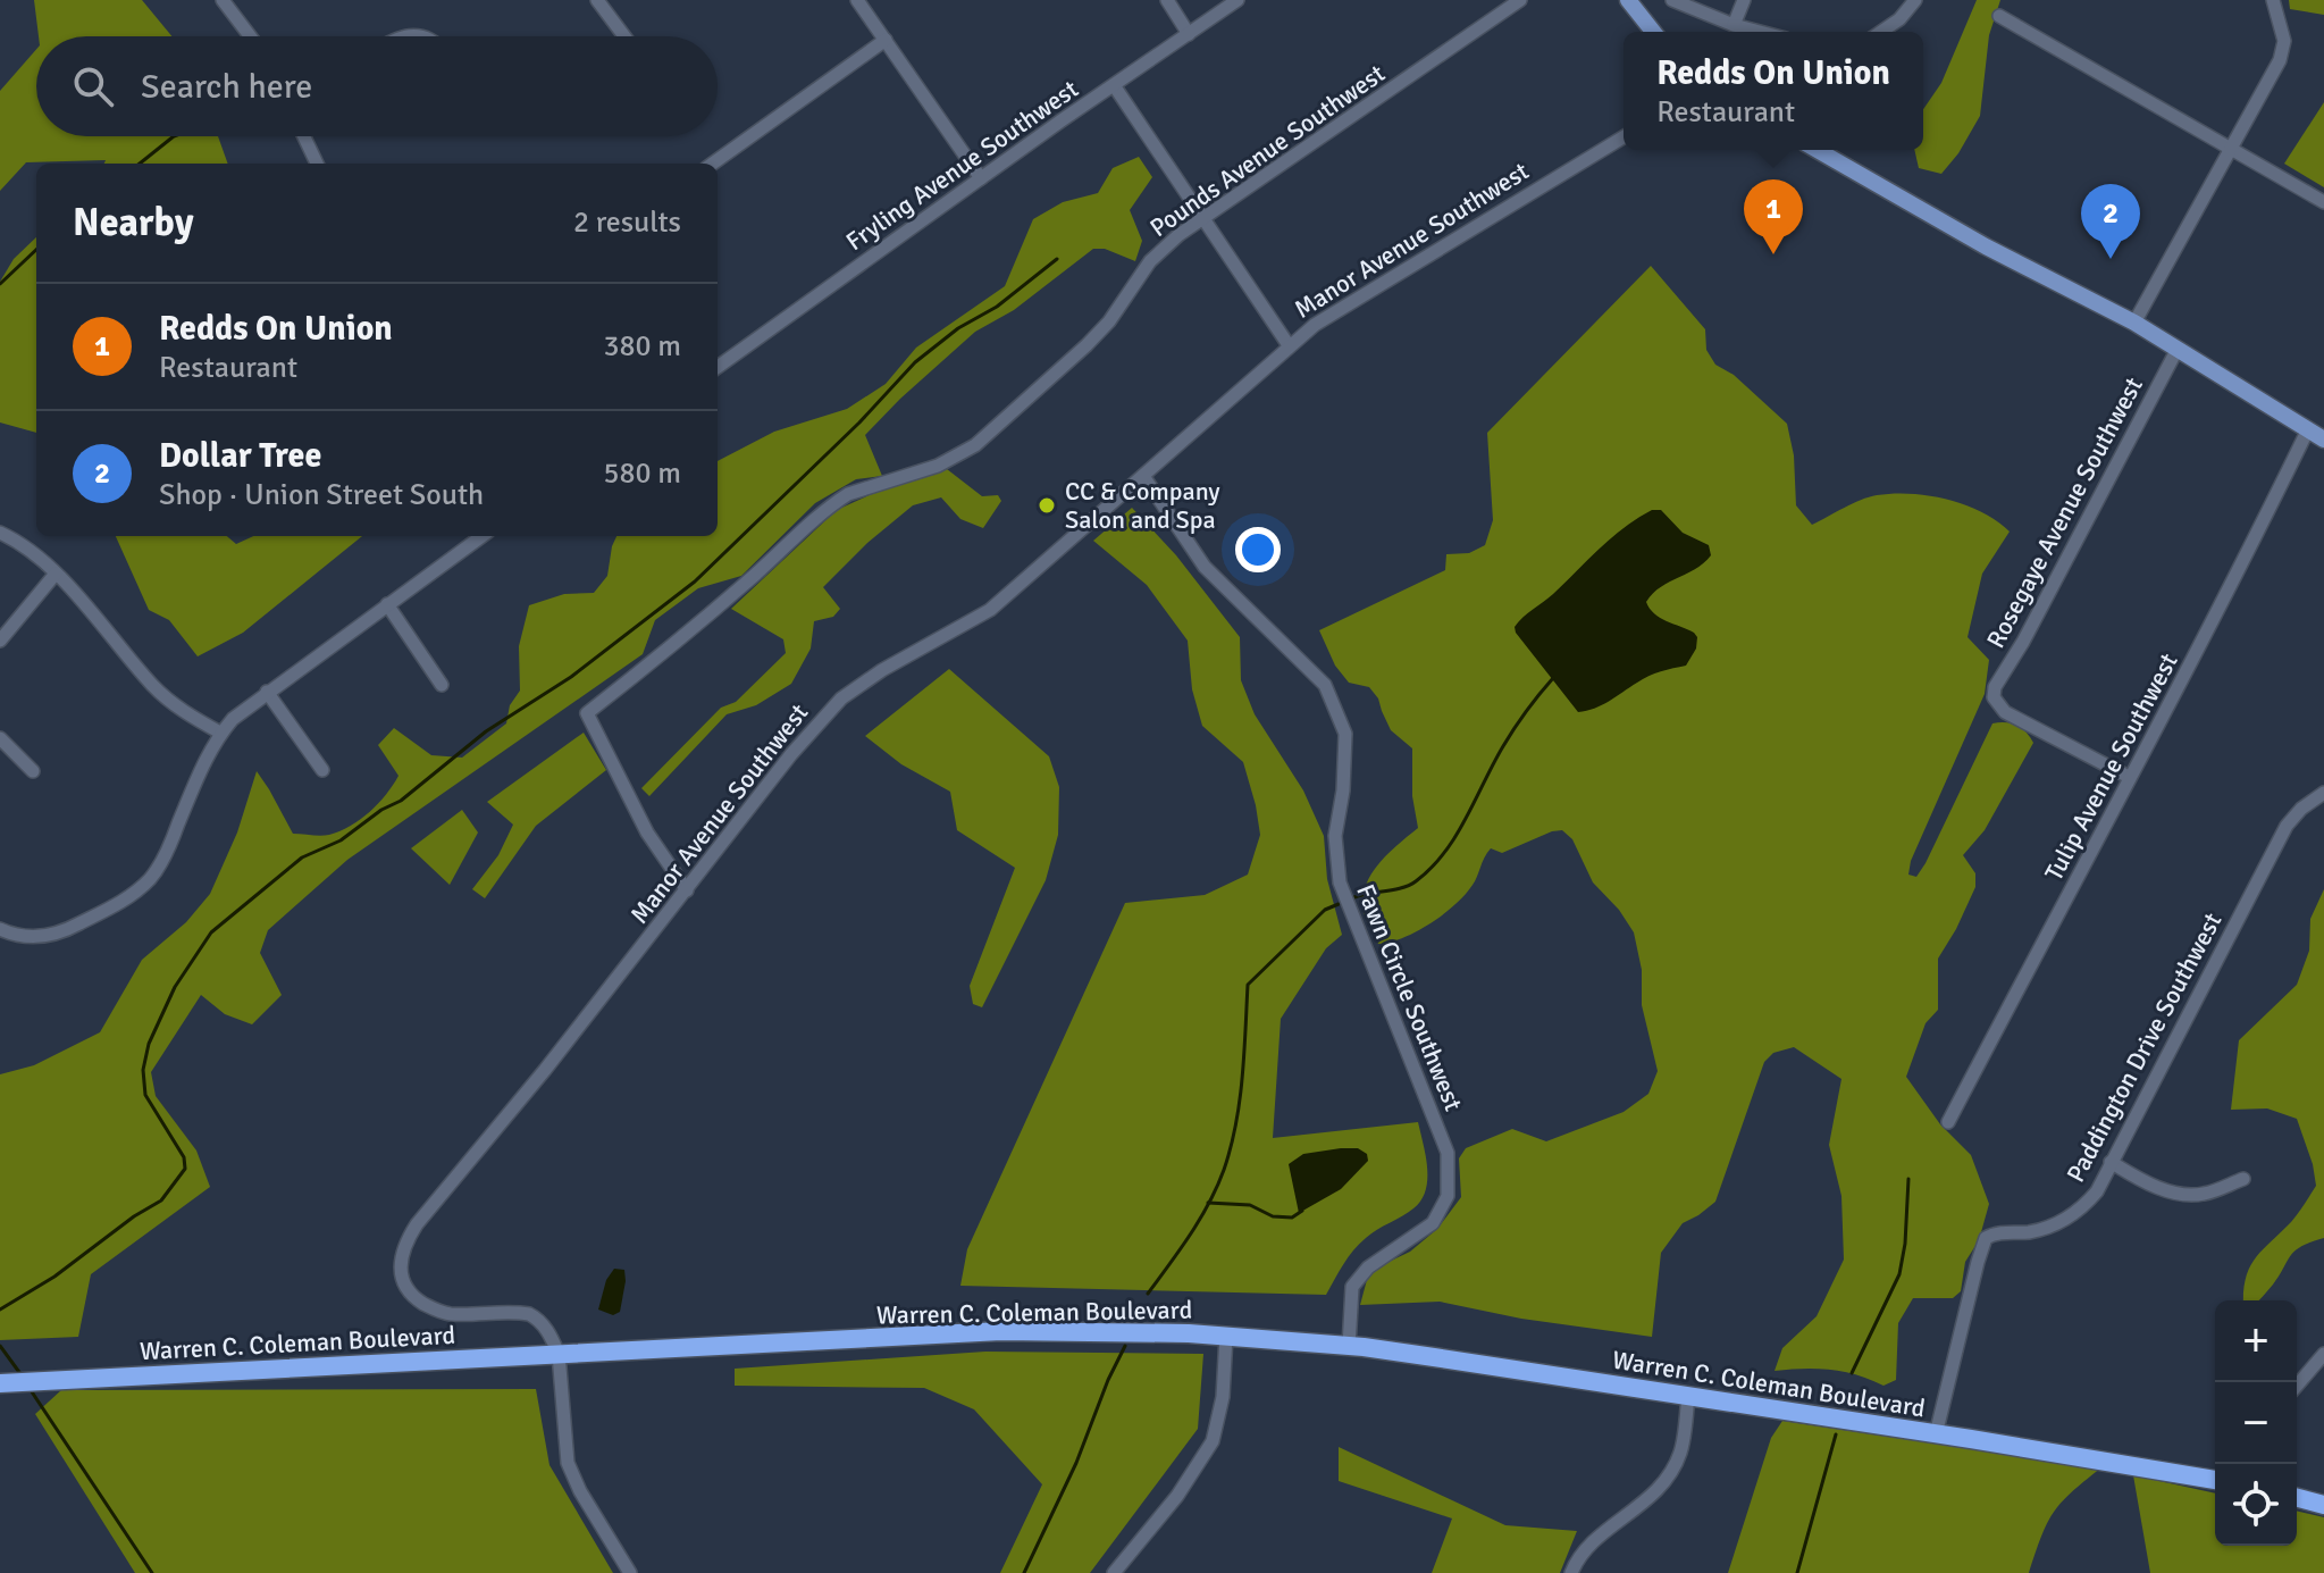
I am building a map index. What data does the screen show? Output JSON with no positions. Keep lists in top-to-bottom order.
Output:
{
  "streets": {
    "highway": ["Warren C. Coleman Boulevard"],
    "street": [
      "Pounds Avenue Southwest",
      "Fryling Avenue Southwest",
      "Manor Avenue Southwest",
      "Rosegaye Avenue Southwest",
      "Tulip Avenue Southwest",
      "Fawn Circle Southwest",
      "Paddington Drive Southwest"
    ]
  },
  "crossings": [
    ["Pounds Avenue Southwest", "Manor Avenue Southwest"],
    ["Manor Avenue Southwest", "Fawn Circle Southwest"],
    ["Manor Avenue Southwest", "Warren C. Coleman Boulevard"],
    ["Rosegaye Avenue Southwest", "Tulip Avenue Southwest"],
    ["Fawn Circle Southwest", "Warren C. Coleman Boulevard"],
    ["Paddington Drive Southwest", "Warren C. Coleman Boulevard"]
  ],
  "places": ["CC & Company Salon and Spa"],
  "page": {
    "popup": ["Redds On Union", "Restaurant"],
    "search": "Search here",
    "heading": ["Nearby", "2 results"],
    "pins": ["1", "2"],
    "list": [
      {
        "mark": "1",
        "name": "Redds On Union",
        "note": "Restaurant",
        "value": "380 m"
      },
      {
        "mark": "2",
        "name": "Dollar Tree",
        "note": "Shop · Union Street South",
        "value": "580 m"
      }
    ],
    "map_buttons": ["+", "−"]
  }
}
